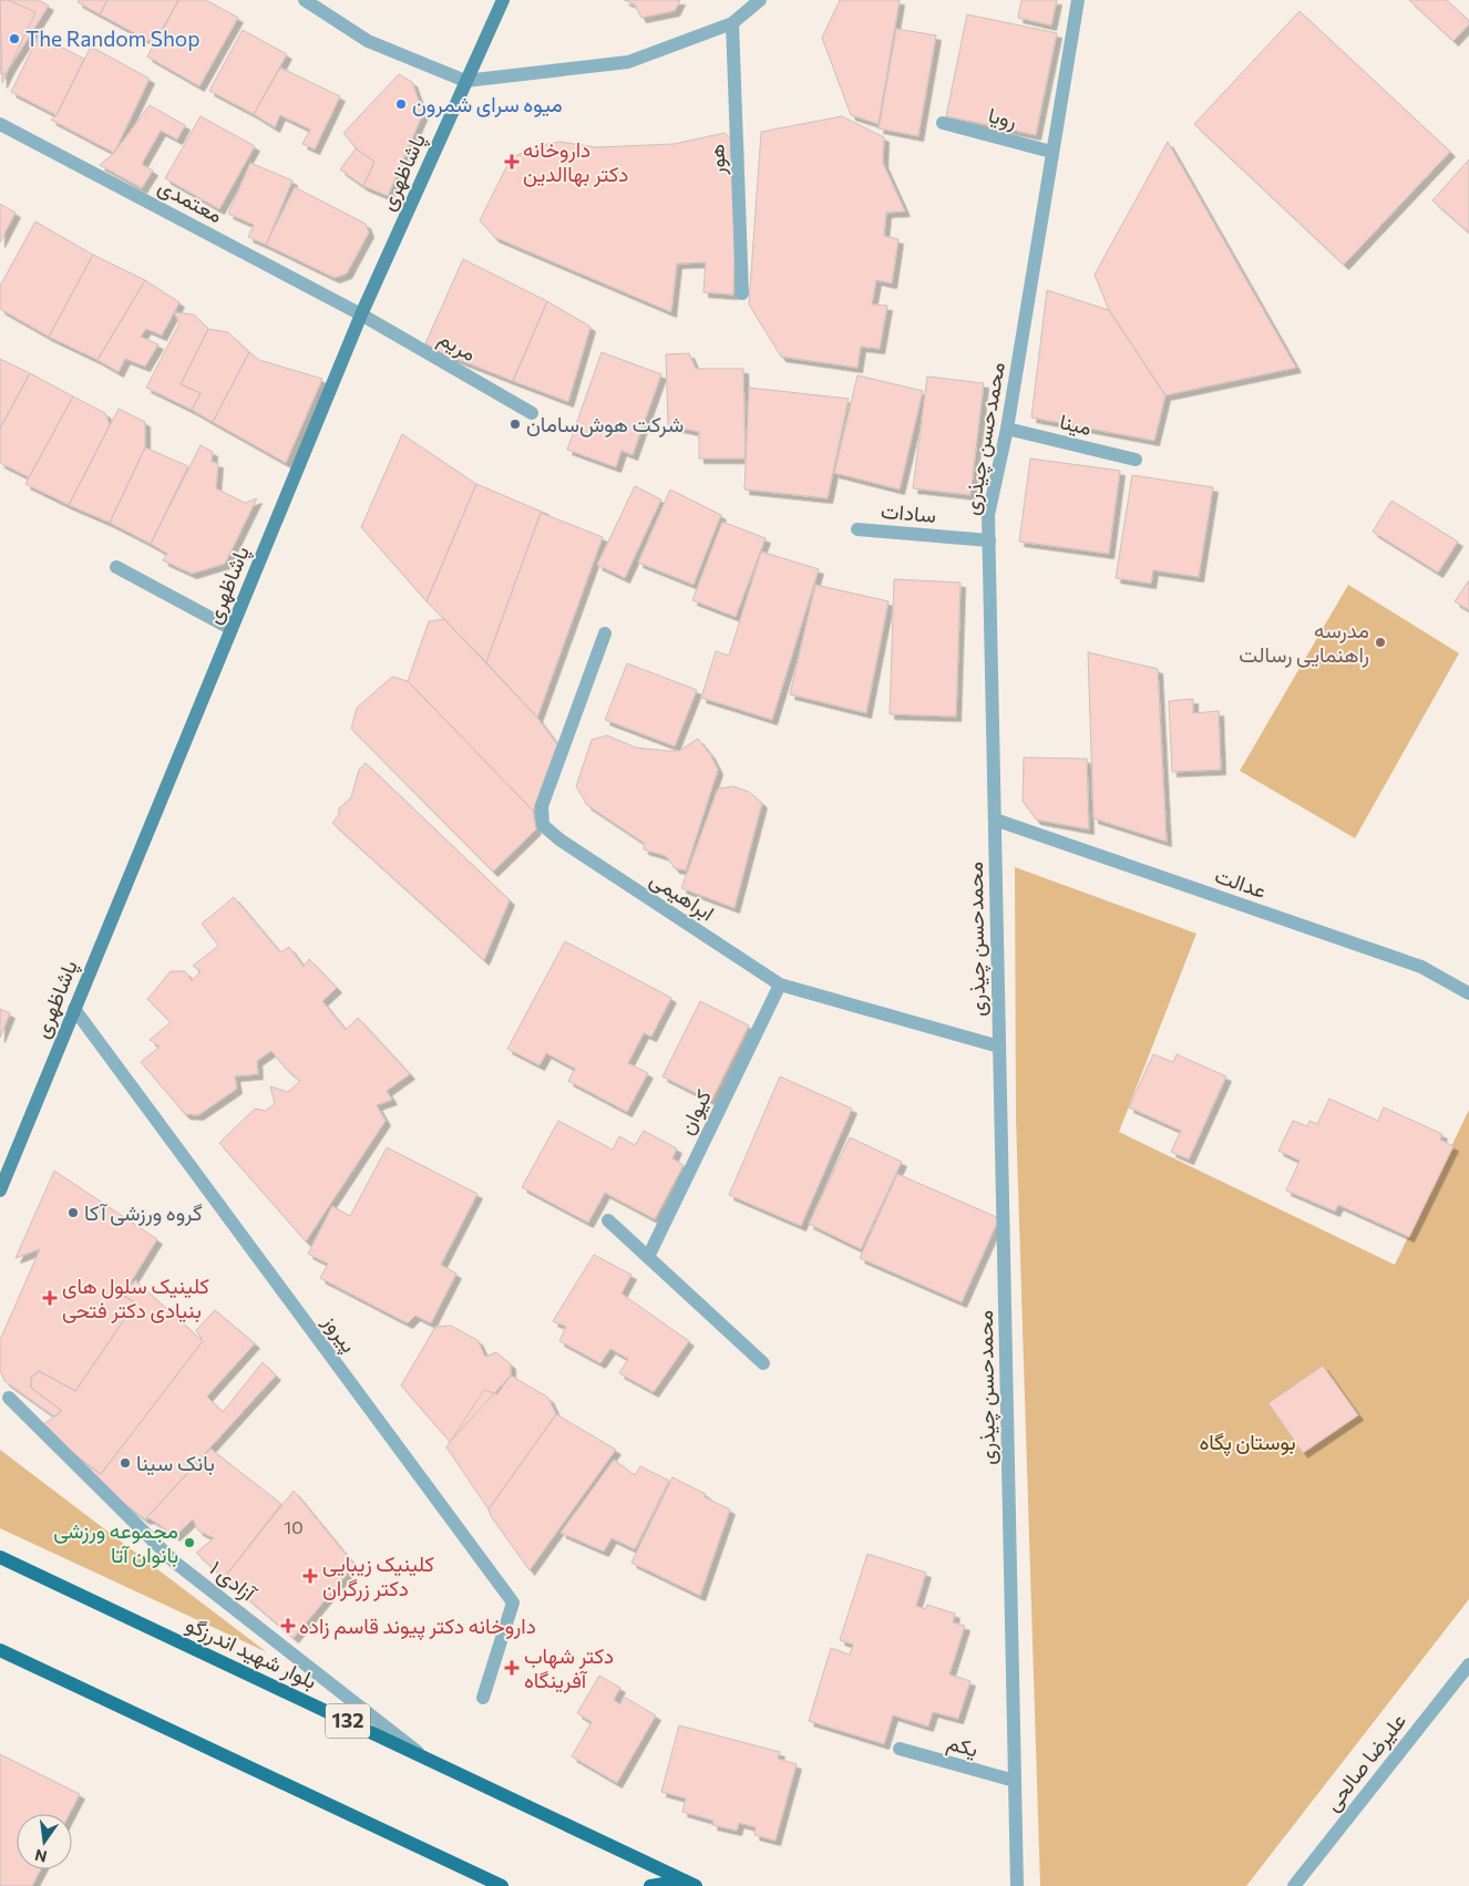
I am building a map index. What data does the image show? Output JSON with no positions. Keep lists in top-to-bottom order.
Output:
{
  "streets": {
    "main road": ["پاشاظهری", "بلوار شهید اندرزگو", "132"],
    "street": [
      "رویا",
      "هور",
      "معتمدی",
      "مریم",
      "مینا",
      "محمدحسن چیذری",
      "سادات",
      "عدالت",
      "ابراهیمی",
      "کیوان",
      "پیروز",
      "آزادی ۱",
      "یکم",
      "علیرضا صالحی"
    ]
  },
  "crossings": [
    ["رویا", "محمدحسن چیذری"],
    ["پاشاظهری", "معتمدی"],
    ["پاشاظهری", "مریم"],
    ["پاشاظهری", "پیروز"],
    ["معتمدی", "مریم"],
    ["مینا", "محمدحسن چیذری"],
    ["محمدحسن چیذری", "سادات"],
    ["محمدحسن چیذری", "عدالت"],
    ["محمدحسن چیذری", "ابراهیمی"],
    ["محمدحسن چیذری", "یکم"],
    ["ابراهیمی", "کیوان"],
    ["آزادی ۱", "بلوار شهید اندرزگو"]
  ],
  "parks": ["بوستان پگاه"],
  "places": {
    "other": [
      "The Random Shop",
      "میوه سرای شمرون",
      "شرکت هوش‌سامان",
      "مدرسه راهنمایی رسالت",
      "گروه ورزشی آکا",
      "بانک سینا",
      "مجموعه ورزشی بانوان آتا"
    ],
    "health": [
      "داروخانه دکتر بهاالدین",
      "کلینیک سلول های بنیادی دکتر فتحی",
      "کلینیک زیبایی دکتر زرگران",
      "داروخانه دکتر پیوند قاسم زاده",
      "دکتر شهاب آفرینگاه"
    ]
  },
  "house_numbers": ["10"],
  "north": "bottom"
}
